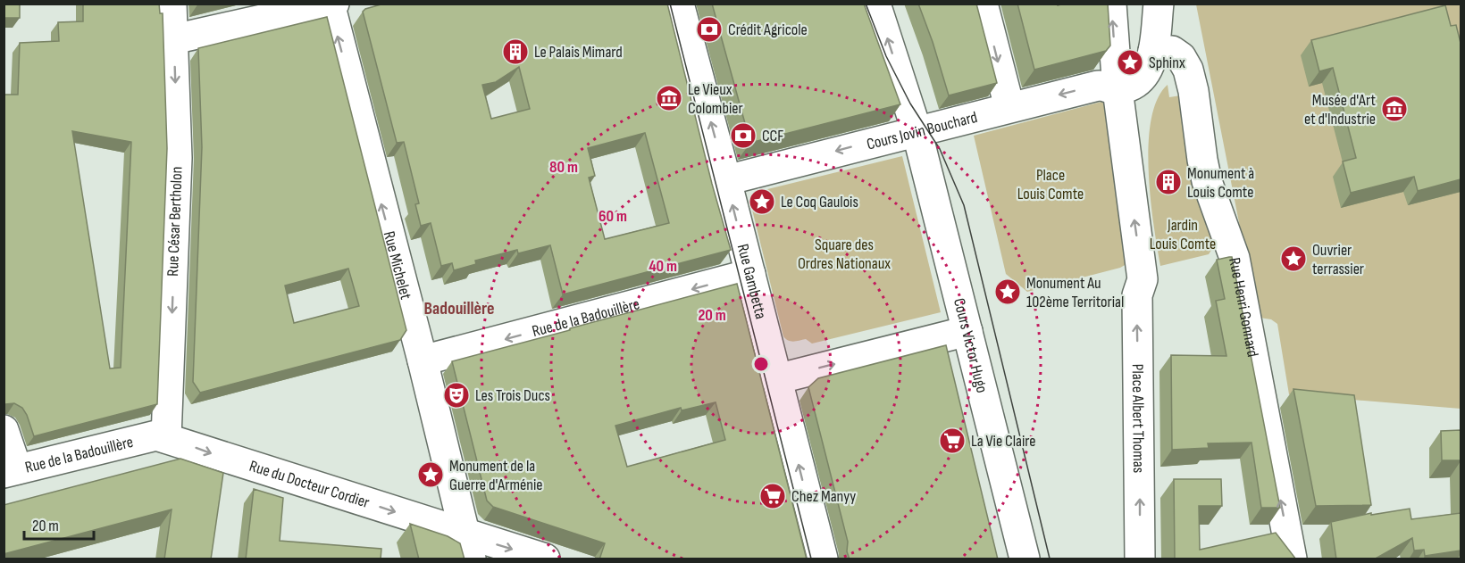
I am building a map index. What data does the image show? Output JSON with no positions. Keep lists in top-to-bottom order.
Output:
{
  "streets": {
    "street": [
      "Cours Jovin Bouchard",
      "Rue César Bertholon",
      "Rue Michelet",
      "Rue Gambetta",
      "Rue Henri Gonnard",
      "Rue de la Badouillère",
      "Cours Victor Hugo",
      "Place Albert Thomas",
      "Rue du Docteur Cordier"
    ]
  },
  "crossings": [
    ["Cours Jovin Bouchard", "Rue Gambetta"],
    ["Cours Jovin Bouchard", "Cours Victor Hugo"],
    ["Cours Jovin Bouchard", "Place Albert Thomas"],
    ["Rue César Bertholon", "Rue de la Badouillère"],
    ["Rue César Bertholon", "Rue du Docteur Cordier"],
    ["Rue Michelet", "Rue de la Badouillère"],
    ["Rue Michelet", "Rue du Docteur Cordier"],
    ["Rue Gambetta", "Rue de la Badouillère"],
    ["Rue de la Badouillère", "Rue du Docteur Cordier"]
  ],
  "one_way": [
    "Rue César Bertholon",
    "Rue Michelet",
    "Rue Gambetta",
    "Rue Henri Gonnard",
    "Rue de la Badouillère",
    "Place Albert Thomas",
    "Rue du Docteur Cordier"
  ],
  "districts": ["Badouillère"],
  "parks": ["Place Louis Comte", "Jardin Louis Comte", "Square des Ordres Nationaux"],
  "places": {
    "bank": ["Crédit Agricole", "CCF"],
    "building": ["Le Palais Mimard", "Monument à Louis Comte"],
    "place": [
      "Sphinx",
      "Le Coq Gaulois",
      "Ouvrier terrassier",
      "Monument Au 102ème Territorial",
      "Monument de la Guerre d'Arménie"
    ],
    "museum": ["Le Vieux Colombier", "Musée d'Art et d'Industrie"],
    "theatre": ["Les Trois Ducs"],
    "supermarket": ["La Vie Claire", "Chez Manyy"]
  },
  "scale_bar": "20 m",
  "rings": [
    "80 m",
    "60 m",
    "40 m",
    "20 m"
  ]
}
